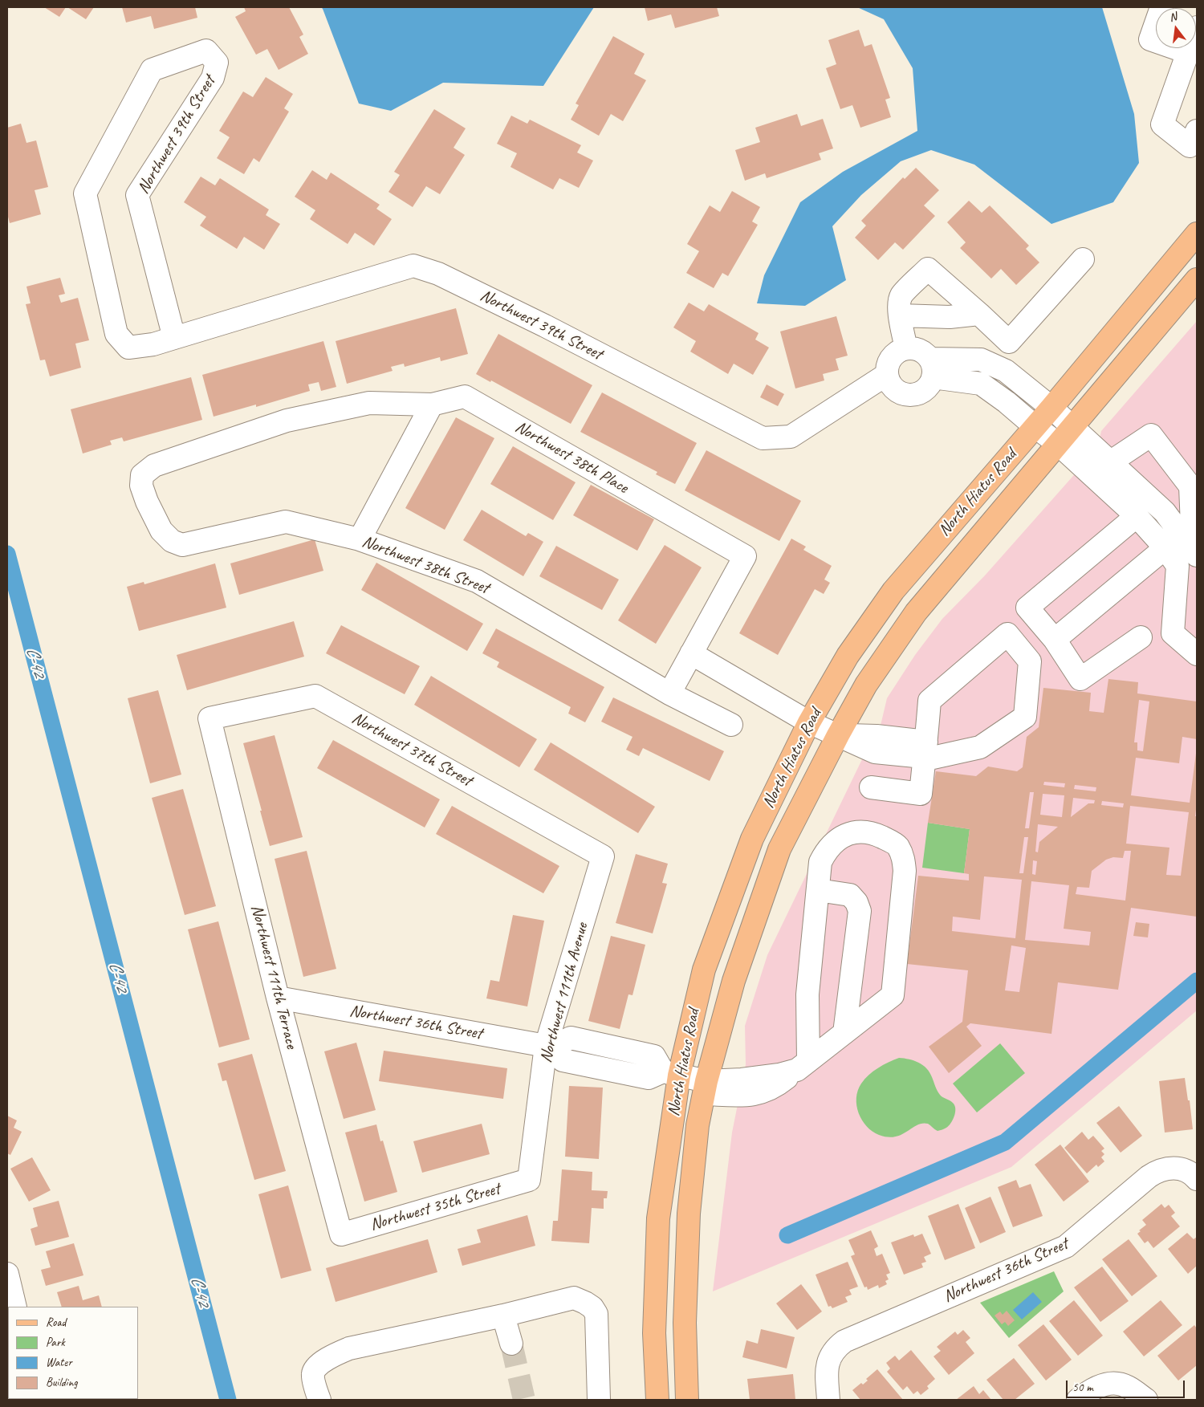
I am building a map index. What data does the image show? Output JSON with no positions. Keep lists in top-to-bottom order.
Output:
{
  "streets": {
    "main road": ["North Hiatus Road"],
    "street": [
      "Northwest 39th Street",
      "Northwest 38th Place",
      "Northwest 38th Street",
      "Northwest 37th Street",
      "Northwest 111th Terrace",
      "Northwest 111th Avenue",
      "Northwest 36th Street",
      "Northwest 35th Street"
    ]
  },
  "crossings": [
    ["Northwest 38th Place", "Northwest 38th Street"],
    ["Northwest 37th Street", "Northwest 111th Terrace"],
    ["Northwest 37th Street", "Northwest 111th Avenue"],
    ["Northwest 111th Terrace", "Northwest 36th Street"],
    ["Northwest 111th Terrace", "Northwest 35th Street"],
    ["Northwest 111th Avenue", "Northwest 36th Street"],
    ["Northwest 111th Avenue", "Northwest 35th Street"]
  ],
  "water": ["C-42"],
  "legend": [
    "Road",
    "Park",
    "Water",
    "Building"
  ],
  "scale_bar": "50 m",
  "north": "top"
}
